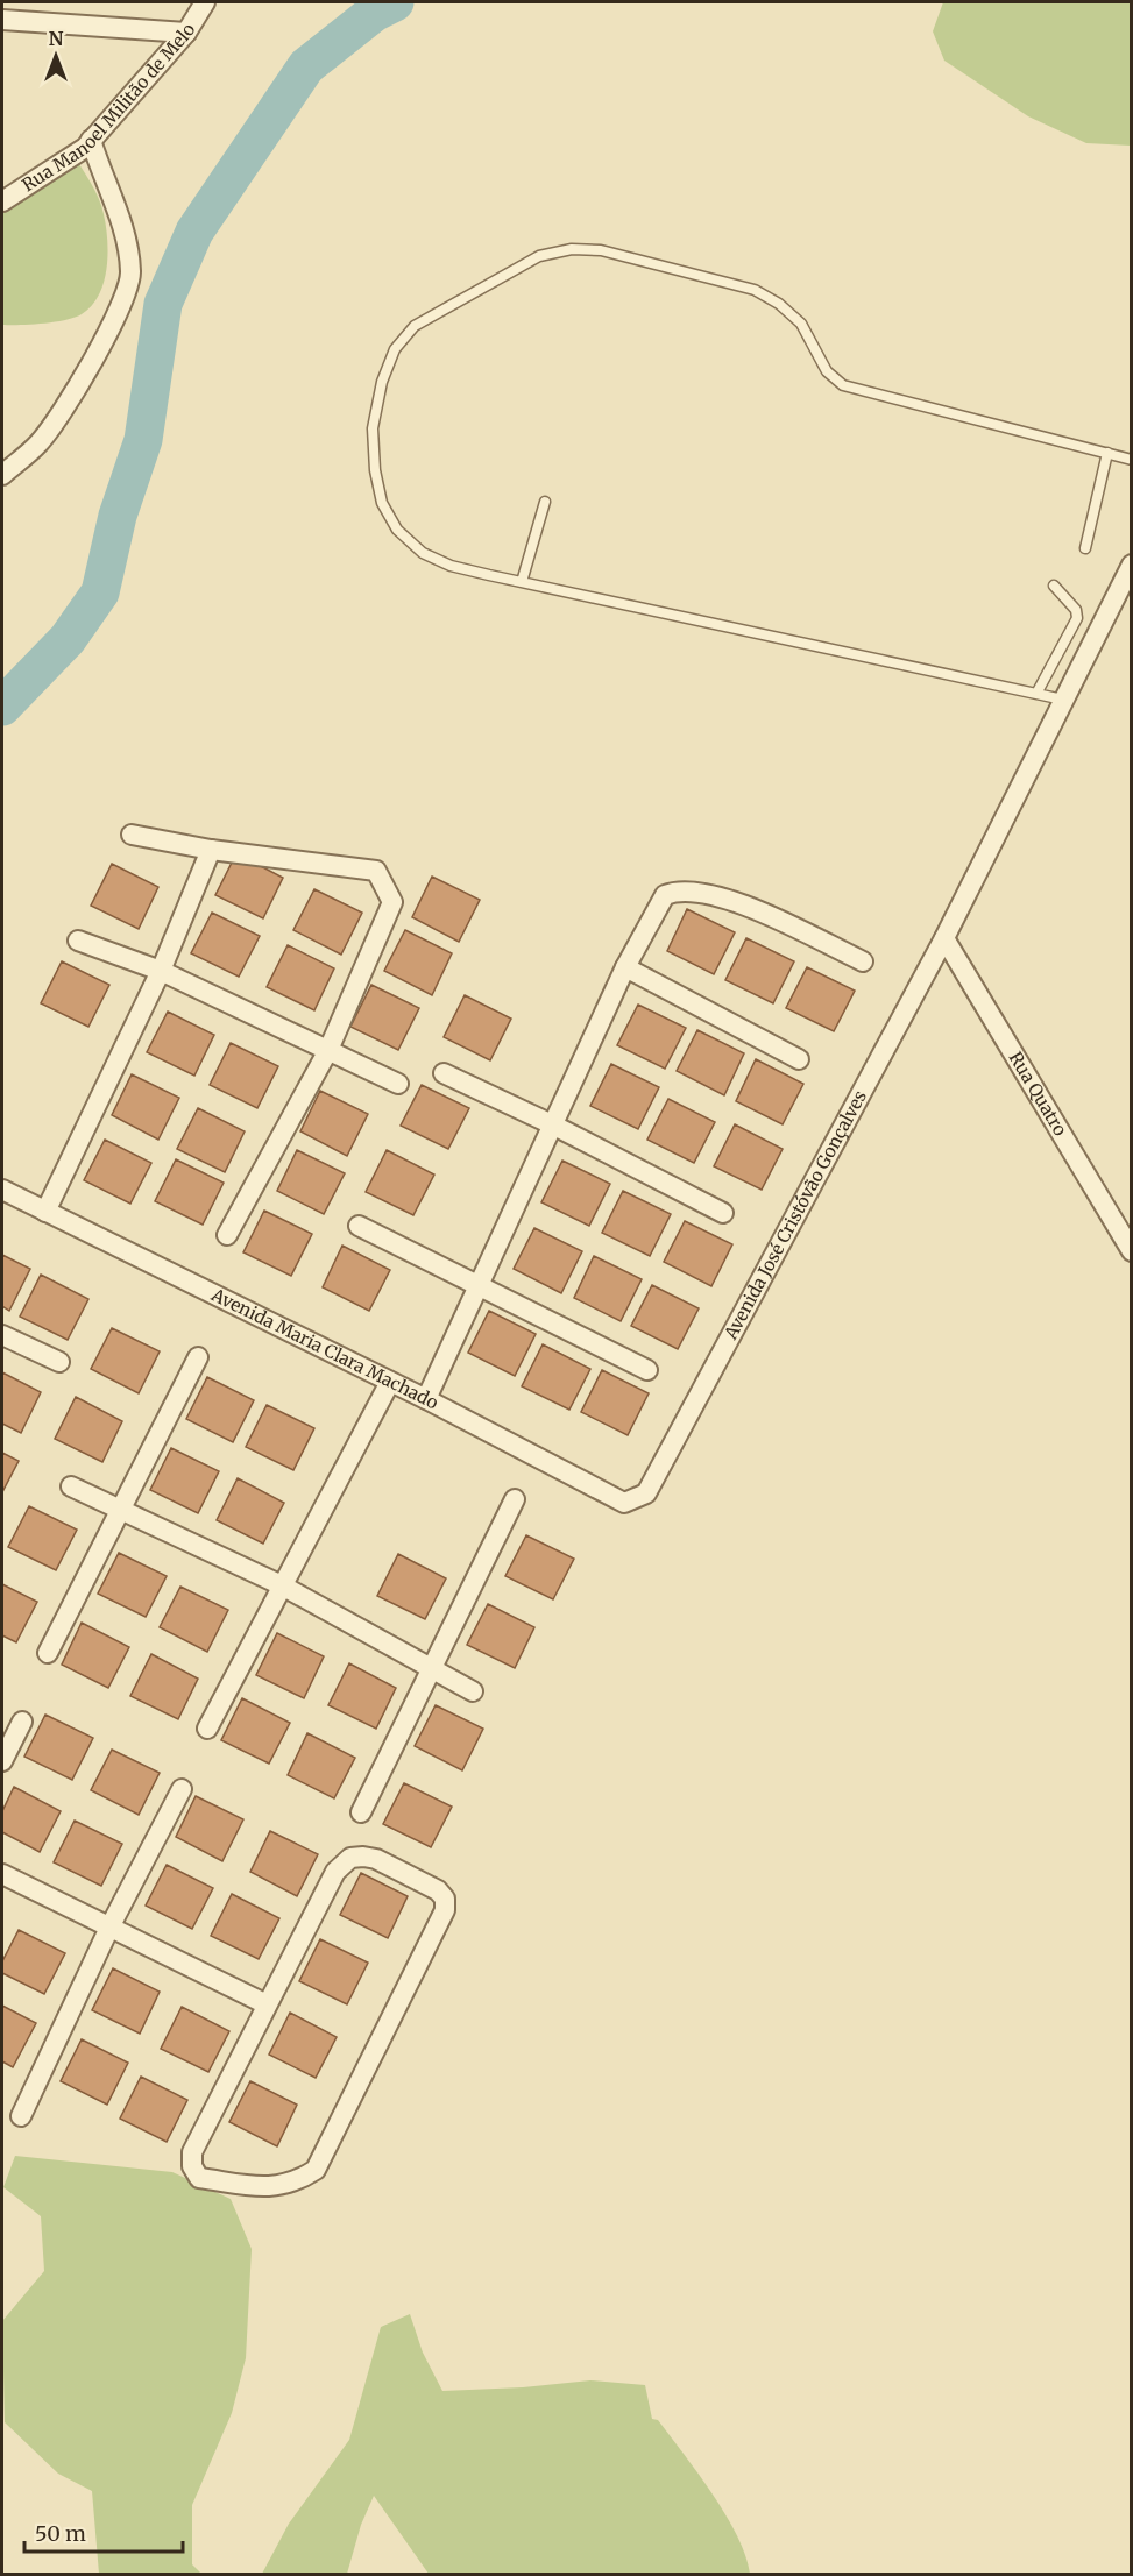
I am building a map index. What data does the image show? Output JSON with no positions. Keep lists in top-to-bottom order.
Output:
{
  "streets": {
    "street": [
      "Rua Manoel Militão de Melo",
      "Rua Quatro",
      "Avenida José Cristóvão Gonçalves",
      "Avenida Maria Clara Machado"
    ]
  },
  "crossings": [
    ["Rua Quatro", "Avenida José Cristóvão Gonçalves"],
    ["Avenida José Cristóvão Gonçalves", "Avenida Maria Clara Machado"]
  ],
  "scale_bar": "50 m",
  "north": "top"
}
